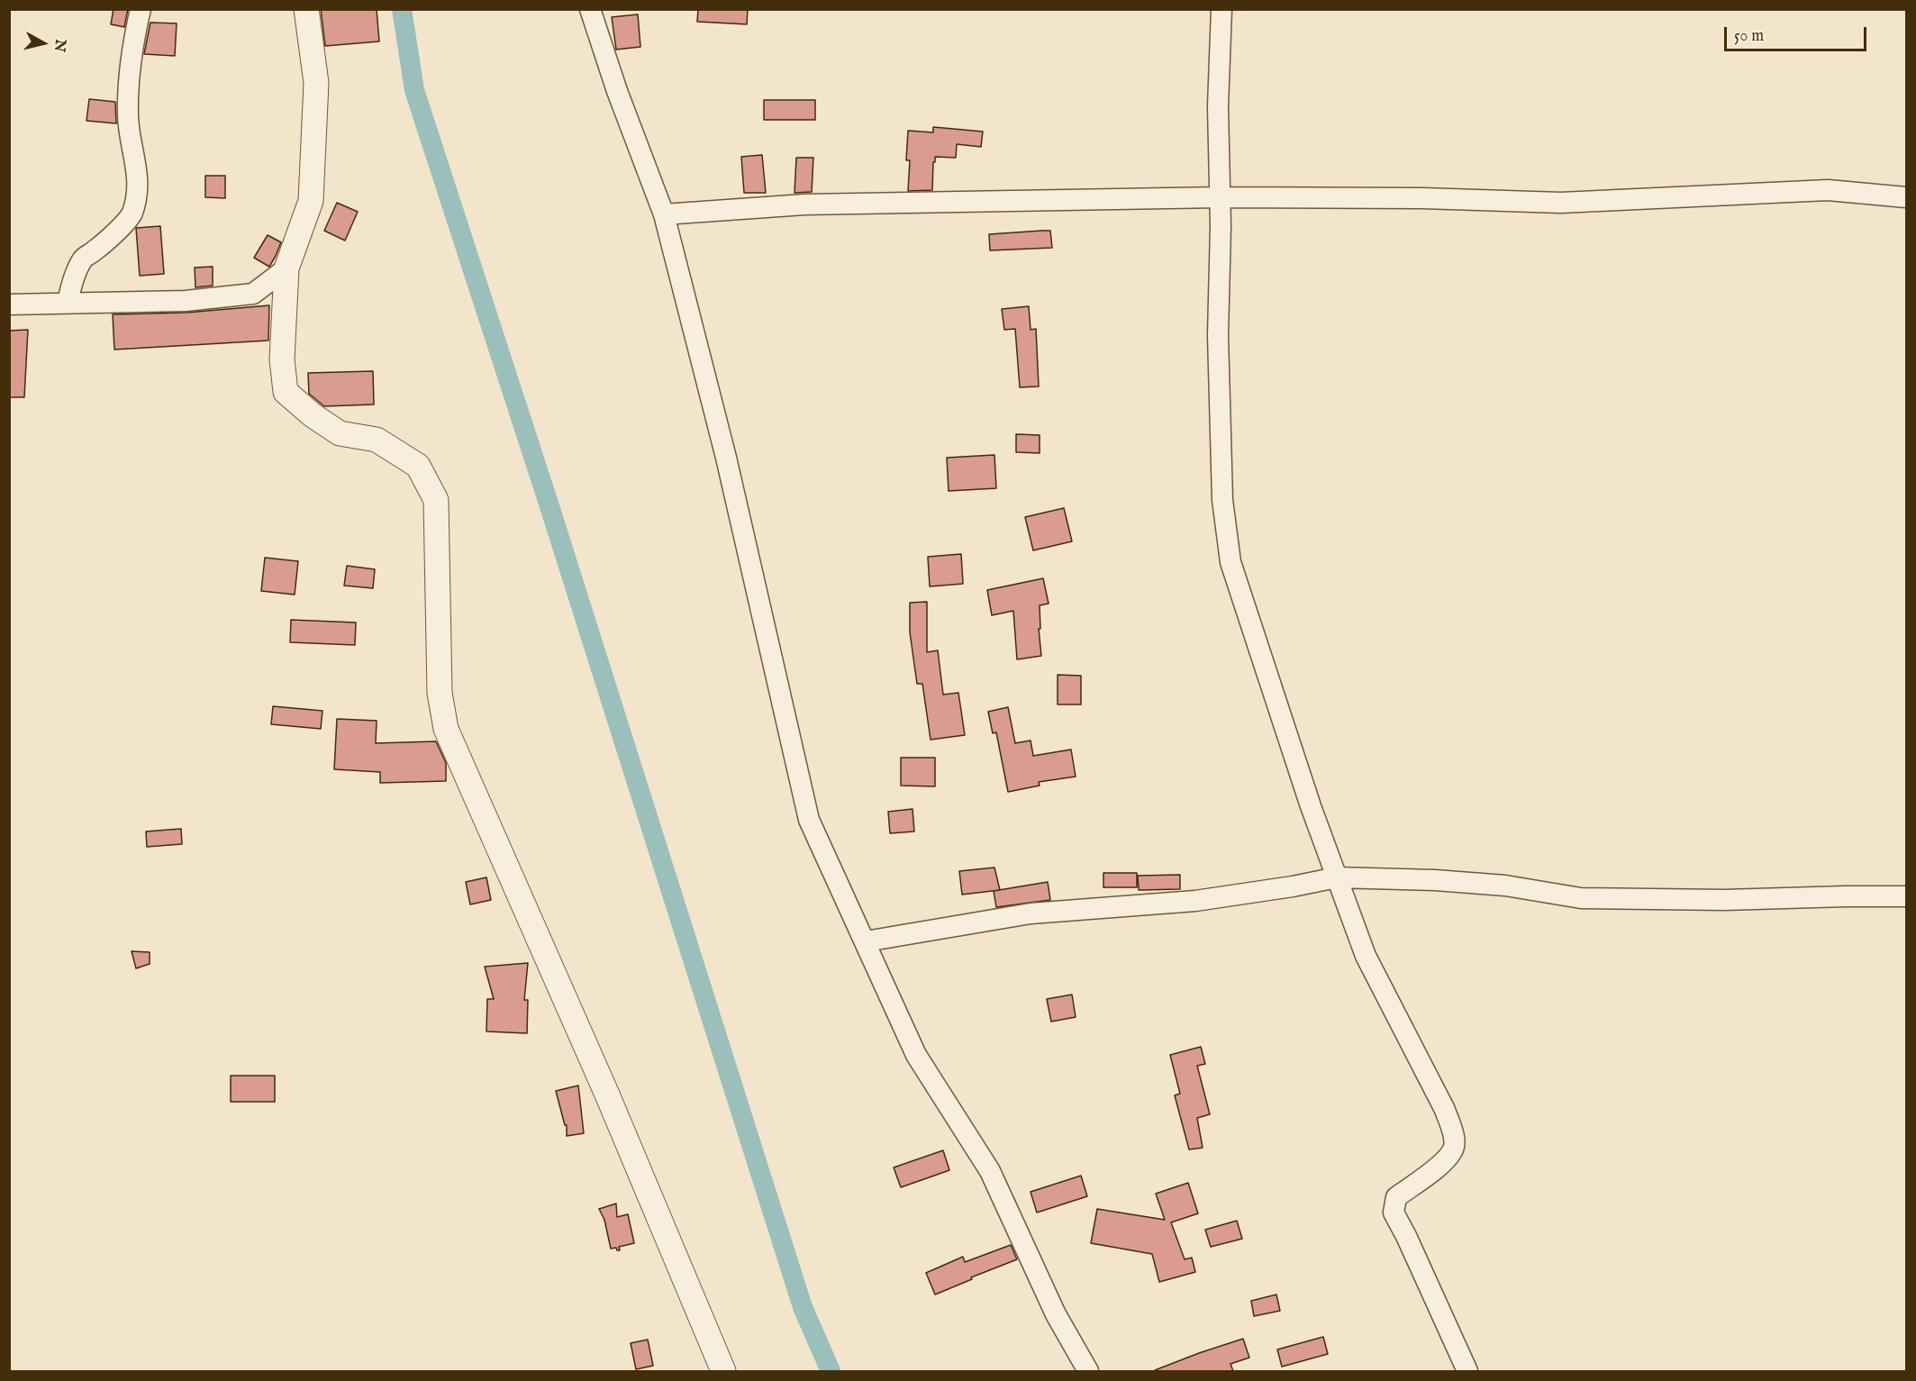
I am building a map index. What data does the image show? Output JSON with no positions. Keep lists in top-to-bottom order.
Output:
{
  "scale_bar": "50 m",
  "north": "right"
}
